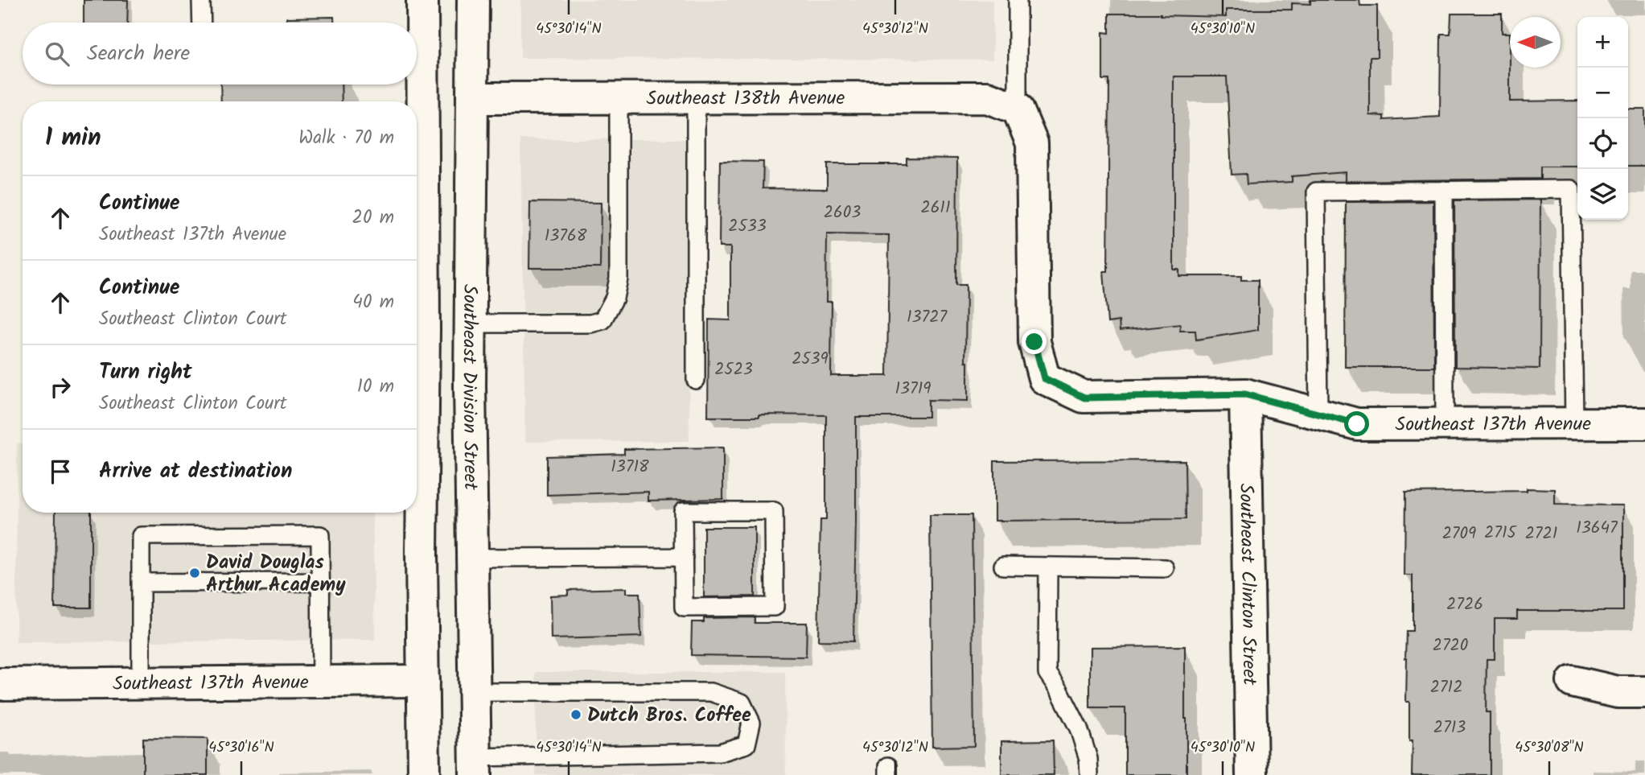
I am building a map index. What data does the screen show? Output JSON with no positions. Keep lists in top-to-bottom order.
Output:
{
  "streets": {
    "street": [
      "Southeast 138th Avenue",
      "Southeast Division Street",
      "Southeast 137th Avenue",
      "Southeast Clinton Street"
    ]
  },
  "crossings": [
    ["Southeast 138th Avenue", "Southeast Division Street"],
    ["Southeast 138th Avenue", "Southeast 137th Avenue"],
    ["Southeast 137th Avenue", "Southeast Clinton Street"]
  ],
  "places": ["David Douglas Arthur Academy", "Dutch Bros. Coffee"],
  "house_numbers": [
    "2611",
    "2603",
    "2533",
    "13768",
    "13727",
    "2539",
    "2523",
    "13719",
    "13718",
    "13647",
    "2715",
    "2709",
    "2721",
    "2726",
    "2720",
    "2712",
    "2713"
  ],
  "north": "left",
  "page": {
    "map_buttons": ["+", "−"],
    "search": "Search here",
    "heading": ["1 min", "Walk · 70 m"],
    "list": [
      ["Continue", "Southeast 137th Avenue", "20 m"],
      ["Continue", "Southeast Clinton Court", "40 m"],
      ["Turn right", "Southeast Clinton Court", "10 m"],
      "Arrive at destination"
    ]
  },
  "coordinates": [
    "45°30'14\"N",
    "45°30'12\"N",
    "45°30'10\"N",
    "45°30'16\"N",
    "45°30'08\"N"
  ]
}
